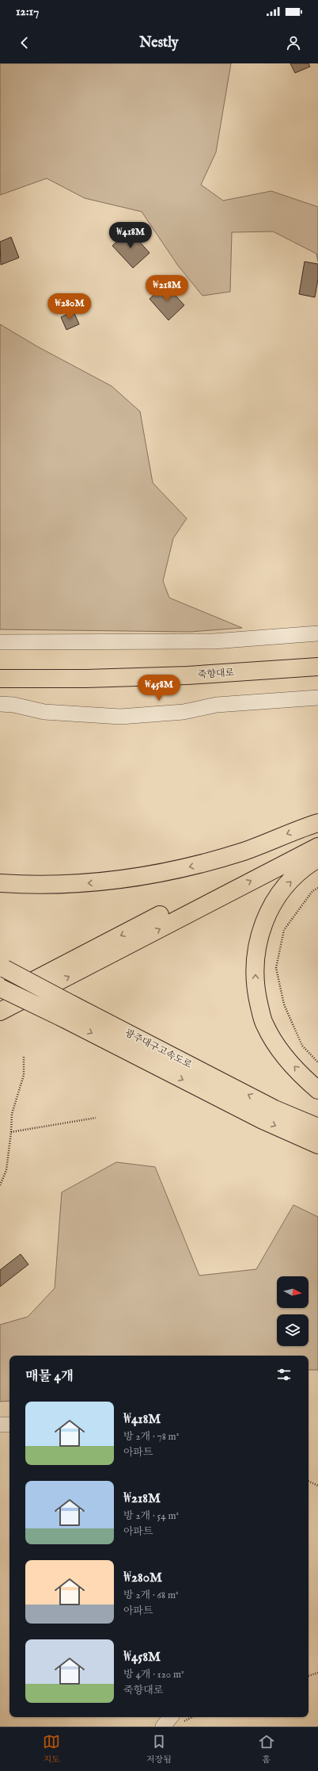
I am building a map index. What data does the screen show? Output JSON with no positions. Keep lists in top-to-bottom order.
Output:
{
  "streets": {
    "main road": ["죽향대로", "광주대구고속도로"]
  },
  "north": "right",
  "page": {
    "status": "12:17",
    "header": "Nestly",
    "price": [
      "₩418M",
      "₩218M",
      "₩280M",
      "₩458M"
    ],
    "heading": "매물 4개",
    "list": [
      {
        "name": "₩418M",
        "note": "방 2개 · 78 m² · 아파트"
      },
      {
        "name": "₩218M",
        "note": "방 2개 · 54 m² · 아파트"
      },
      {
        "name": "₩280M",
        "note": "방 2개 · 68 m² · 아파트"
      },
      {
        "name": "₩458M",
        "note": "방 4개 · 120 m² · 죽향대로"
      }
    ],
    "tabs": ["지도", "저장됨", "홈"]
  }
}
